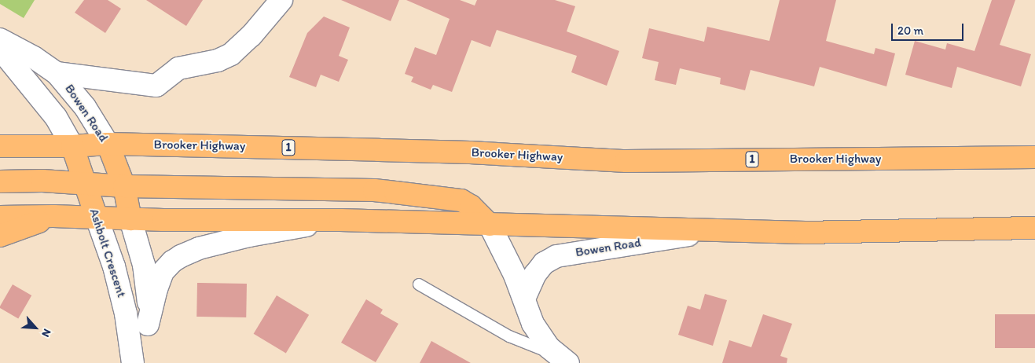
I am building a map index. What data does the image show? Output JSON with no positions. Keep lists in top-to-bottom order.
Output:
{
  "streets": {
    "highway": [
      "Bowen Road",
      "Brooker Highway",
      "1",
      "Ashbolt Crescent"
    ]
  },
  "crossings": [
    ["Bowen Road", "Brooker Highway"],
    ["Brooker Highway", "Ashbolt Crescent"]
  ],
  "scale_bar": "20 m",
  "north": "bottom right"
}
